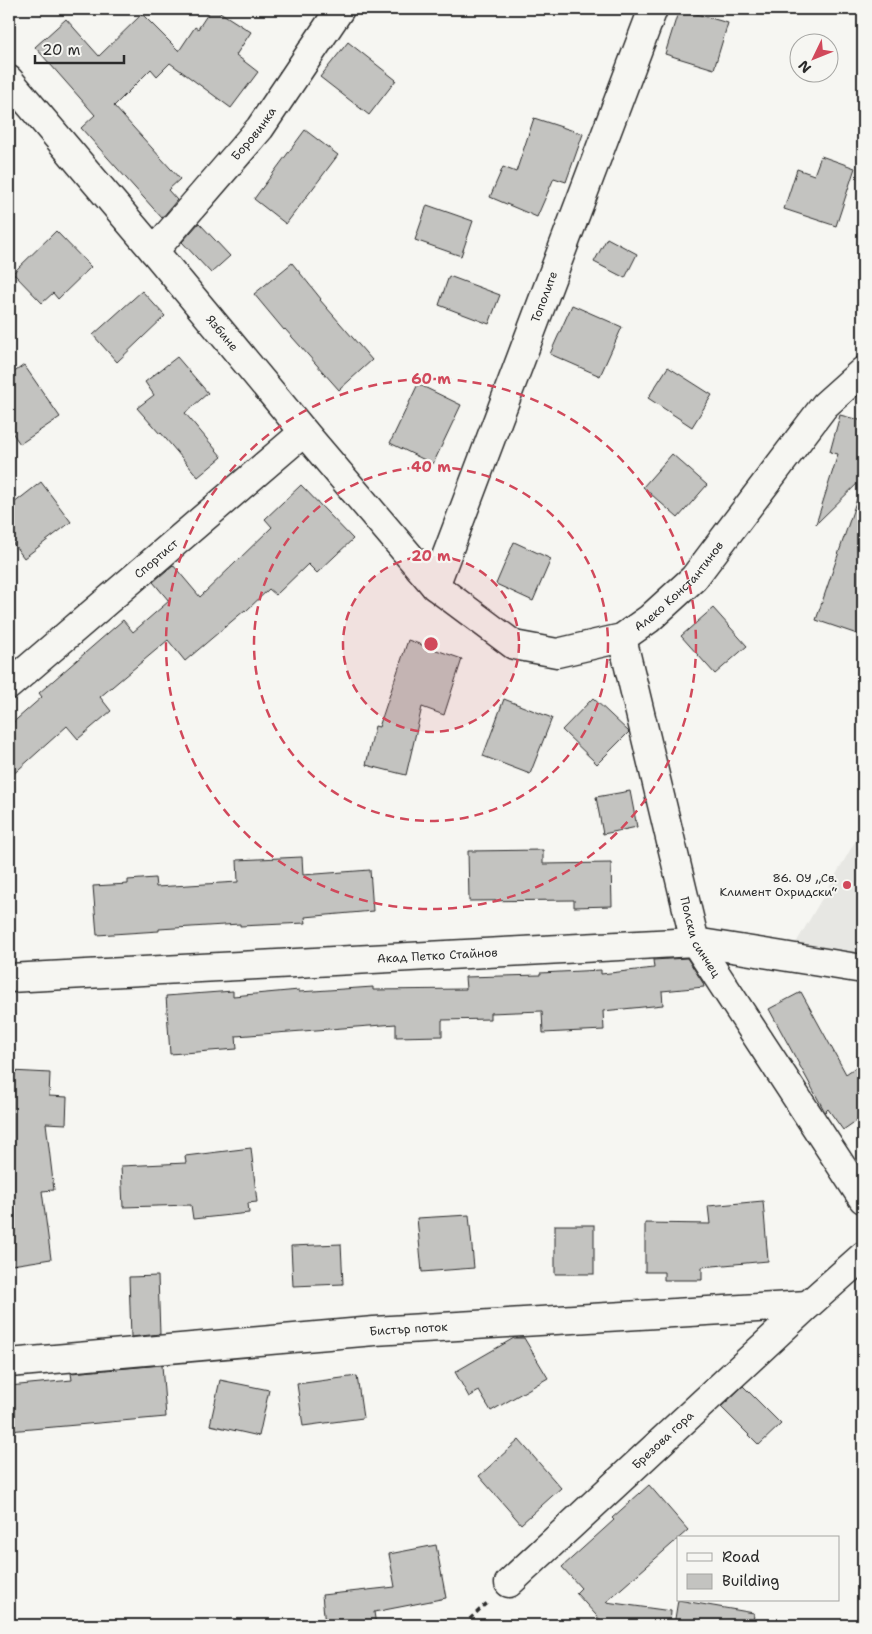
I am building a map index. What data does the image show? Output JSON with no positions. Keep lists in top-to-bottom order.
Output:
{
  "streets": {
    "street": [
      "Боровинка",
      "Тополите",
      "Язбине",
      "Спортист",
      "Алеко Константинов",
      "Полски синчец",
      "Акад Петко Стайнов",
      "Бистър поток",
      "Брезова гора"
    ]
  },
  "crossings": [
    ["Боровинка", "Язбине"],
    ["Тополите", "Язбине"],
    ["Тополите", "Алеко Константинов"],
    ["Язбине", "Спортист"],
    ["Язбине", "Алеко Константинов"],
    ["Алеко Константинов", "Полски синчец"],
    ["Полски синчец", "Акад Петко Стайнов"],
    ["Бистър поток", "Брезова гора"]
  ],
  "places": ["86. ОУ „Св. Климент Охридски“"],
  "legend": ["Road", "Building"],
  "scale_bar": "20 m",
  "north": "bottom left",
  "rings": ["60 m", "40 m", "20 m"]
}
